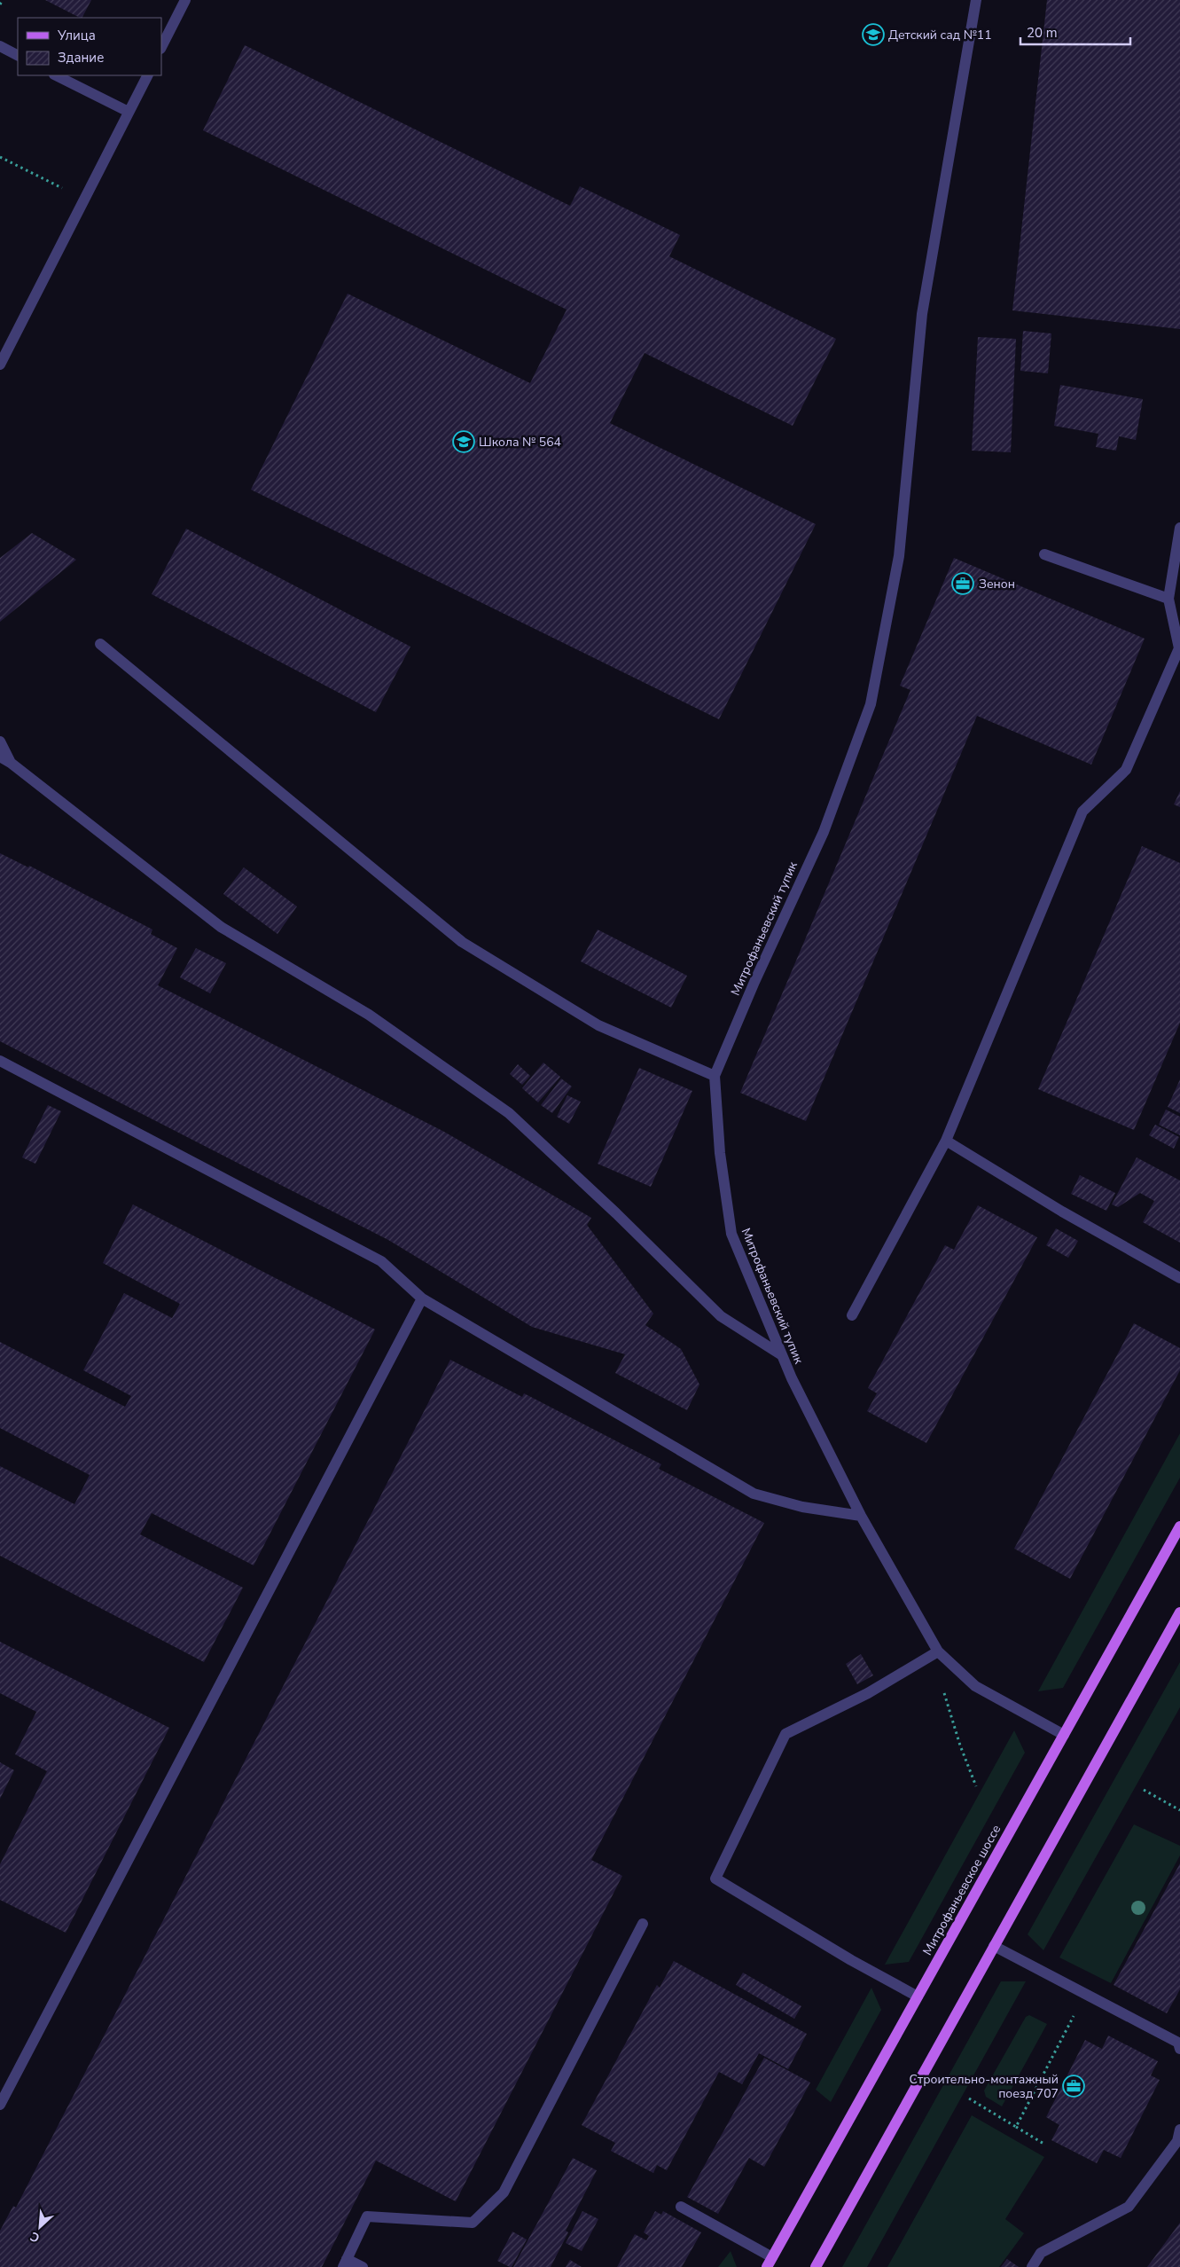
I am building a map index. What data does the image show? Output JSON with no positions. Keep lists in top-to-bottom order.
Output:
{
  "streets": {
    "main road": ["Митрофаньевское шоссе"],
    "street": ["Митрофаньевский тупик"]
  },
  "crossings": [
    ["Митрофаньевский тупик", "Митрофаньевское шоссе"]
  ],
  "places": {
    "school or university": ["Детский сад №11", "Школа № 564"],
    "office": ["Зенон", "Строительно-монтажный поезд 707"]
  },
  "legend": ["Улица", "Здание"],
  "scale_bar": "20 m",
  "north": "bottom left"
}
